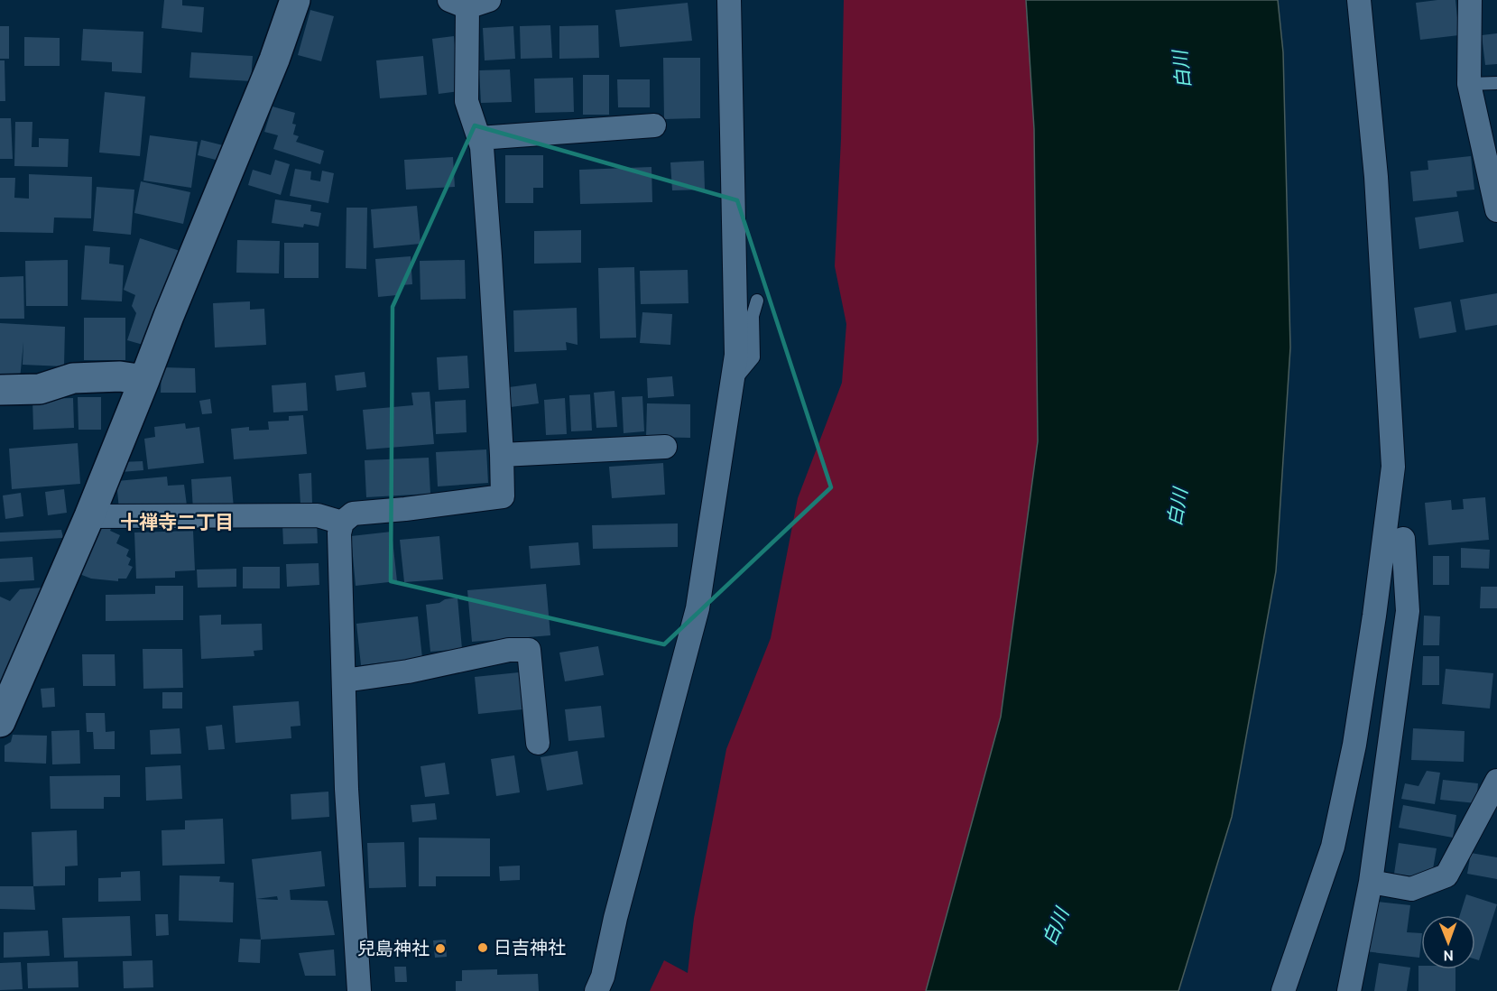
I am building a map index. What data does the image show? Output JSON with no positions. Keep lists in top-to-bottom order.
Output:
{
  "districts": ["十禅寺二丁目"],
  "water": ["白川"],
  "places": ["日吉神社", "兒島神社"],
  "north": "bottom"
}
